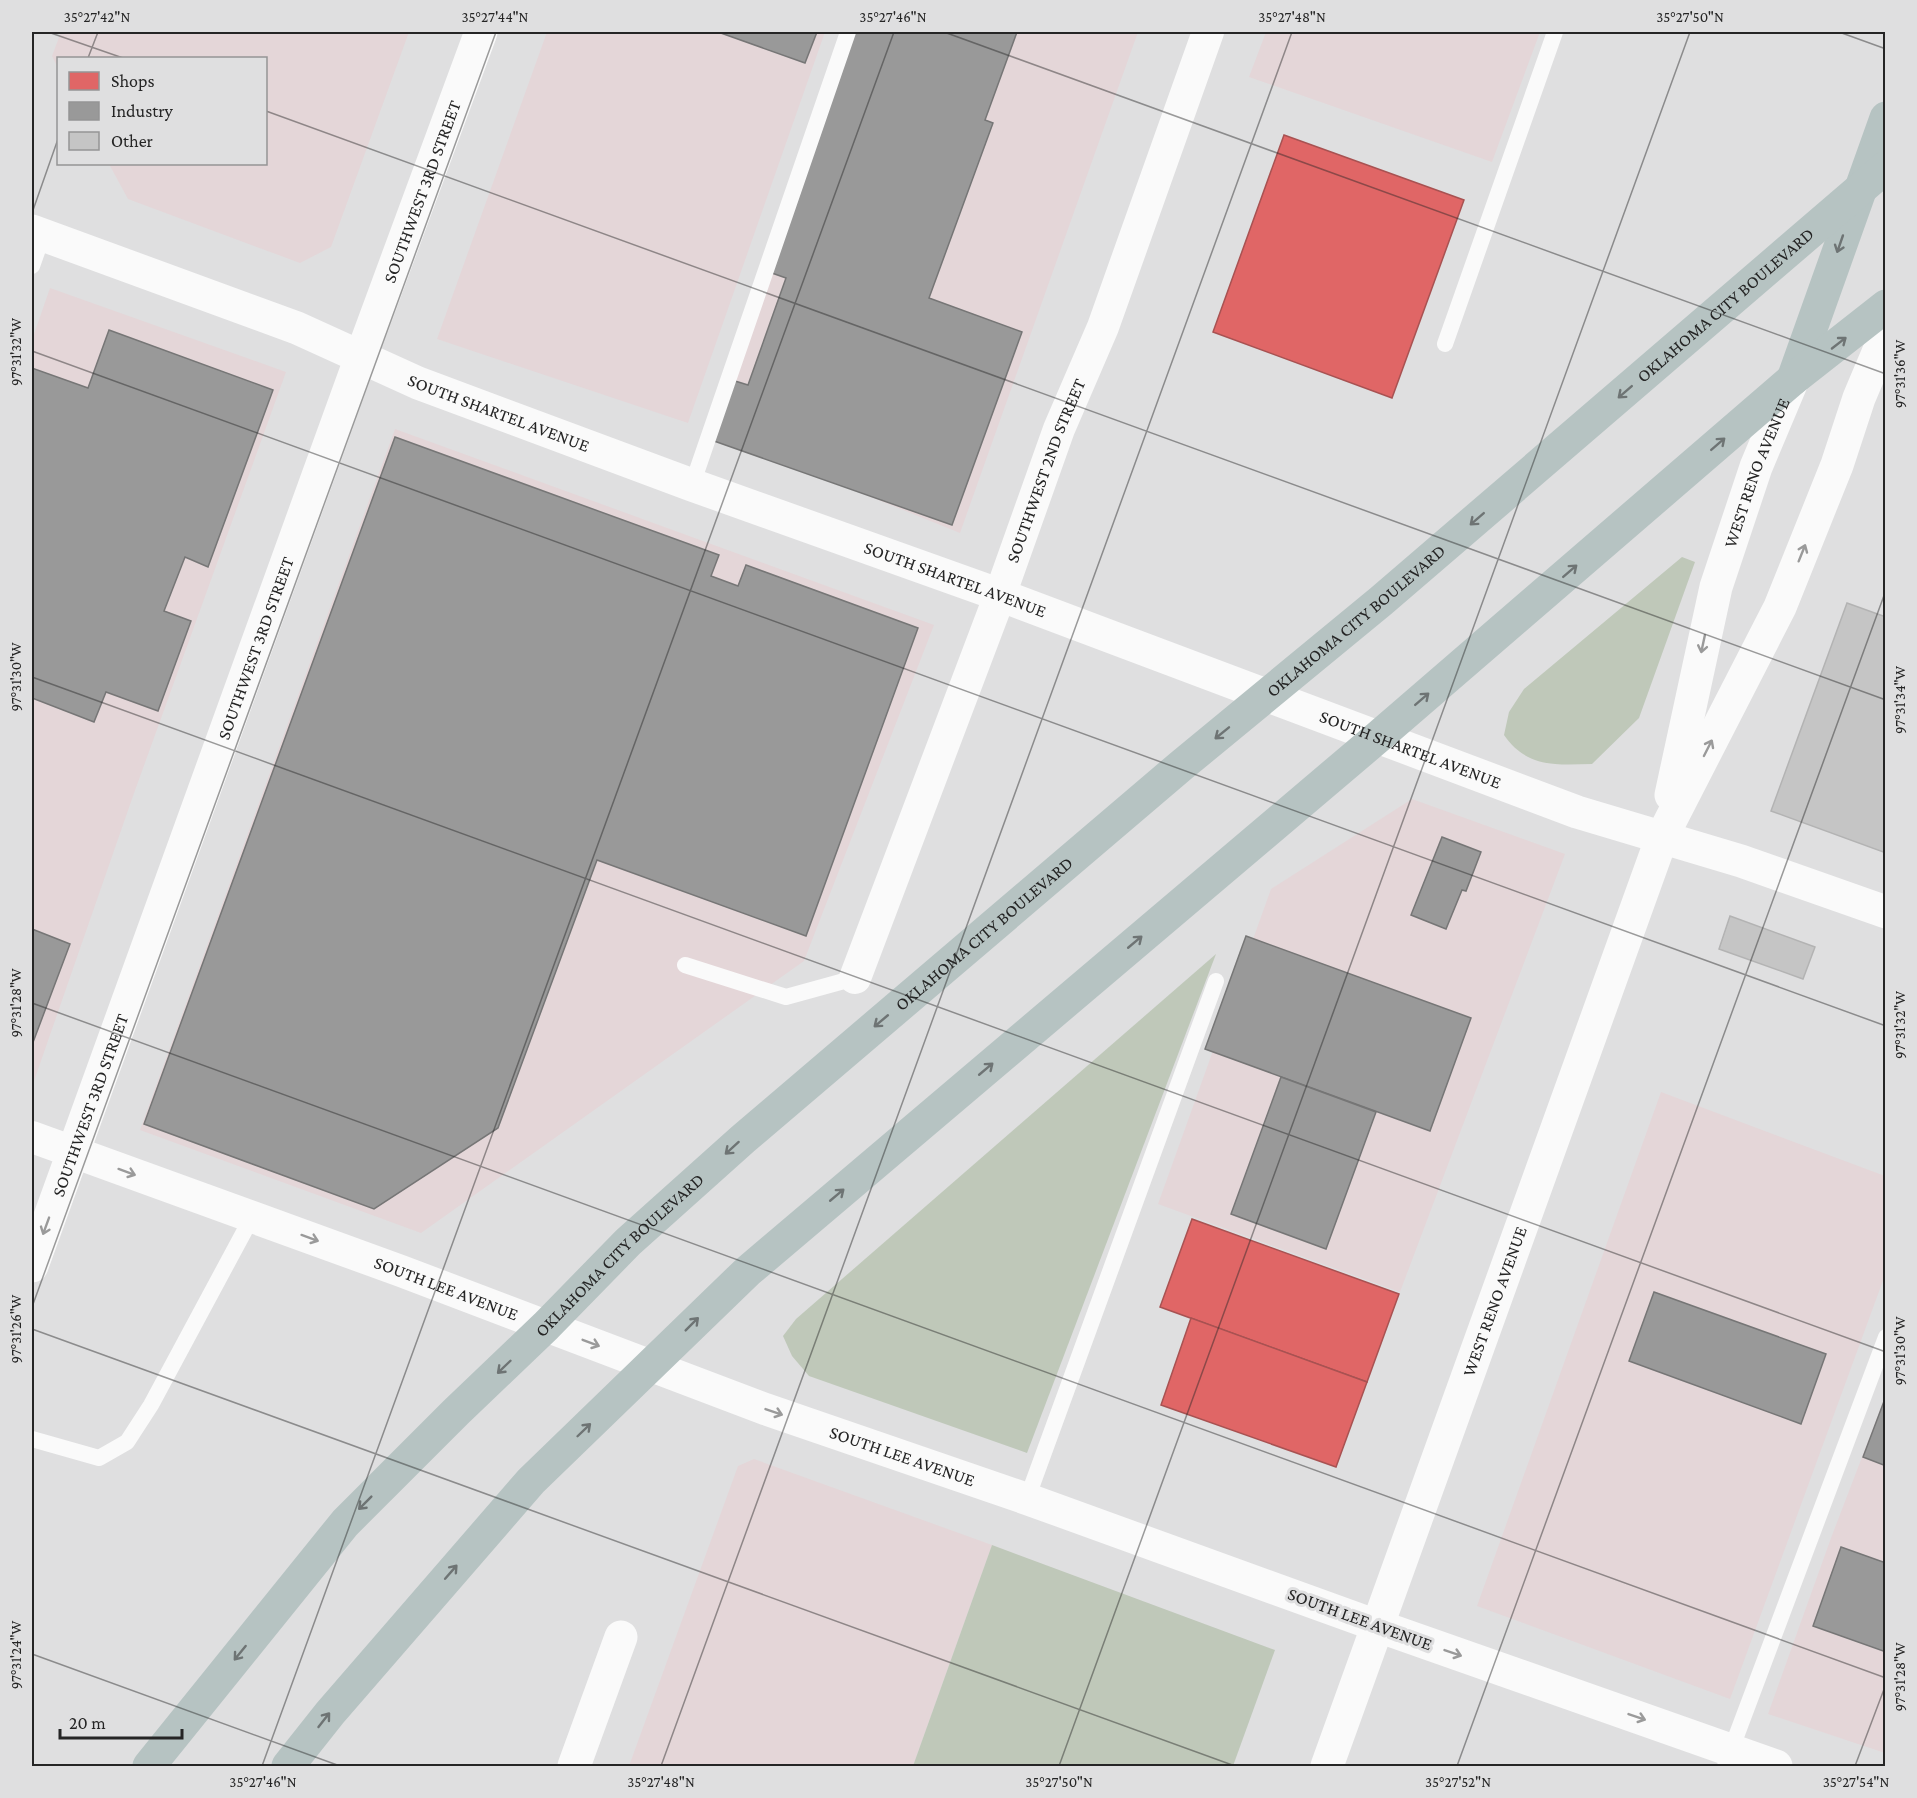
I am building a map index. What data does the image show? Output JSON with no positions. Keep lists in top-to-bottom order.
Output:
{
  "streets": {
    "main road": ["OKLAHOMA CITY BOULEVARD", "WEST RENO AVENUE"],
    "street": [
      "SOUTHWEST 3RD STREET",
      "SOUTH SHARTEL AVENUE",
      "SOUTHWEST 2ND STREET",
      "SOUTH LEE AVENUE"
    ]
  },
  "crossings": [
    ["SOUTHWEST 3RD STREET", "SOUTH SHARTEL AVENUE"],
    ["SOUTHWEST 3RD STREET", "SOUTH LEE AVENUE"],
    ["OKLAHOMA CITY BOULEVARD", "SOUTH SHARTEL AVENUE"],
    ["OKLAHOMA CITY BOULEVARD", "WEST RENO AVENUE"],
    ["OKLAHOMA CITY BOULEVARD", "SOUTH LEE AVENUE"],
    ["SOUTH SHARTEL AVENUE", "SOUTHWEST 2ND STREET"],
    ["SOUTH SHARTEL AVENUE", "WEST RENO AVENUE"],
    ["WEST RENO AVENUE", "SOUTH LEE AVENUE"]
  ],
  "one_way": ["SOUTH LEE AVENUE"],
  "legend": ["Shops", "Industry", "Other"],
  "scale_bar": "20 m",
  "coordinates": [
    "35°27'42\"N",
    "35°27'44\"N",
    "35°27'46\"N",
    "35°27'48\"N",
    "35°27'50\"N",
    "97°31'32\"W",
    "97°31'36\"W",
    "97°31'30\"W",
    "97°31'34\"W",
    "97°31'28\"W",
    "97°31'26\"W",
    "97°31'24\"W",
    "35°27'52\"N",
    "35°27'54\"N"
  ]
}
